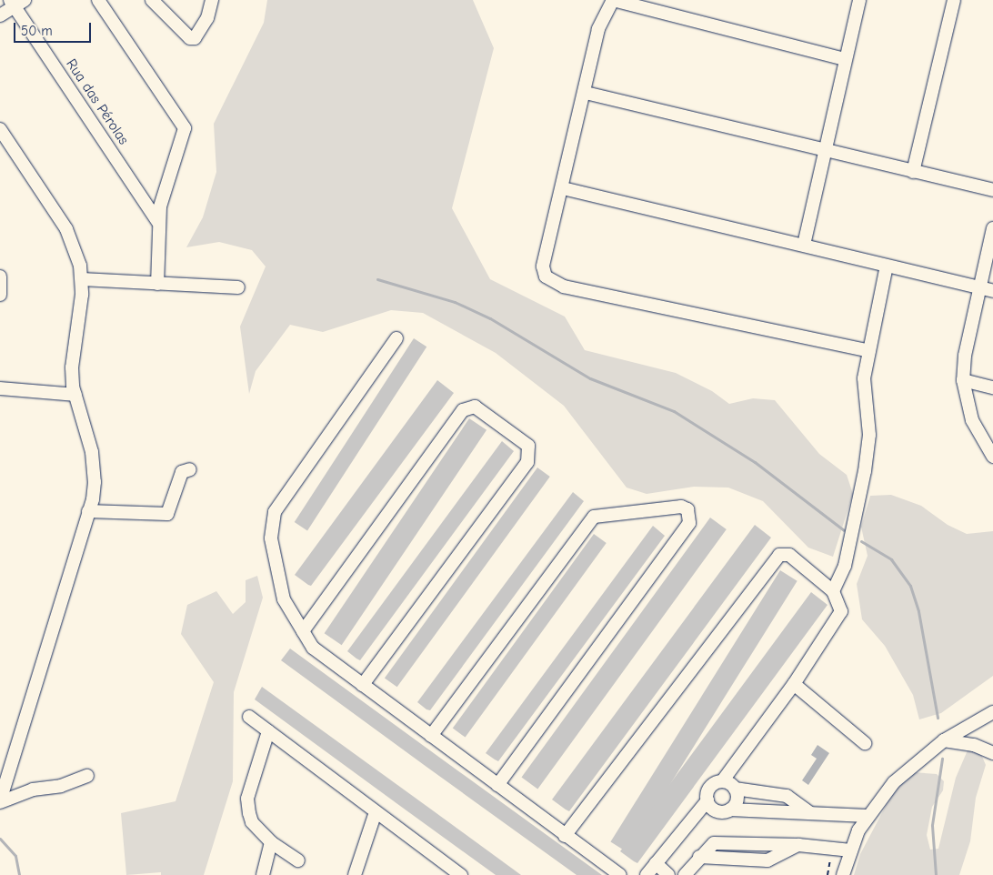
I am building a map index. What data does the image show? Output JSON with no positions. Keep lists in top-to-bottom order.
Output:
{
  "streets": {
    "street": ["Rua das Pérolas"]
  },
  "scale_bar": "50 m"
}
